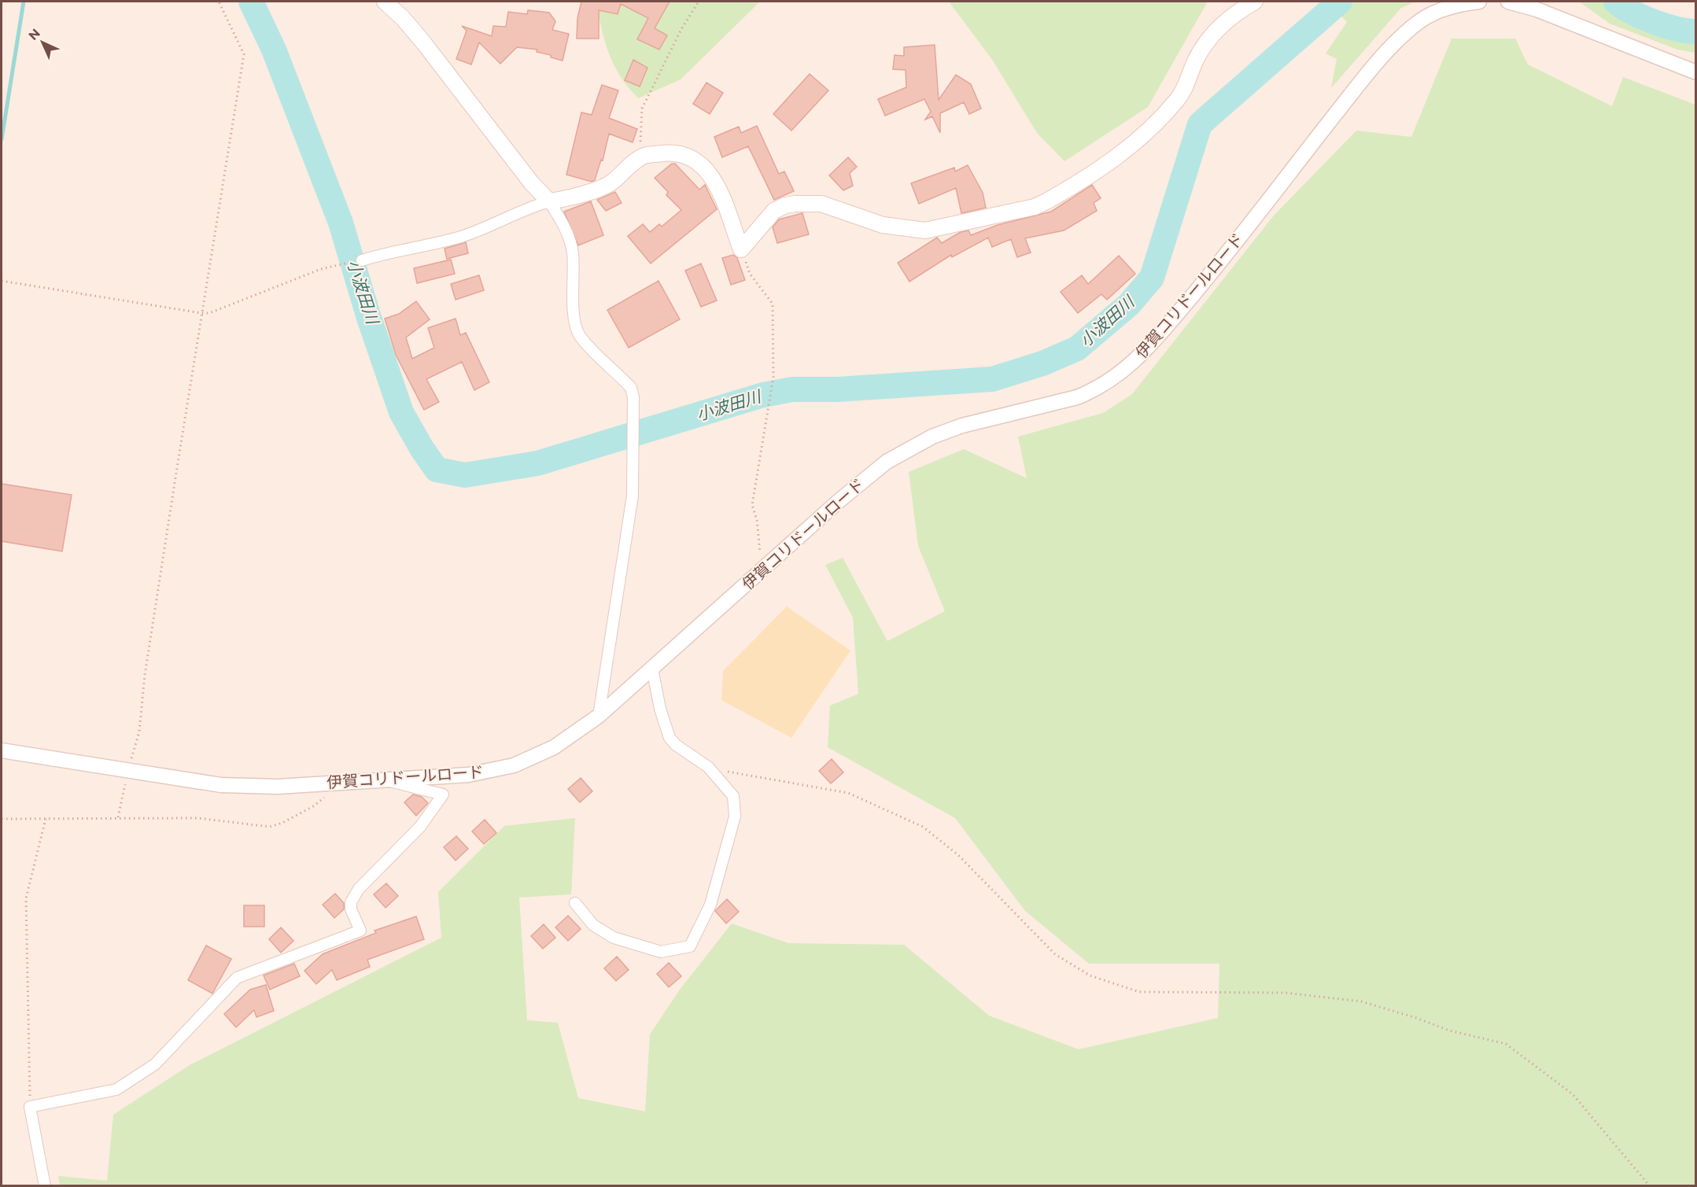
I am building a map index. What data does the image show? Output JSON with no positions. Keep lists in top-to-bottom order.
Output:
{
  "streets": {
    "street": ["伊賀コリドールロード"]
  },
  "water": ["小波田川"],
  "north": "top left"
}
